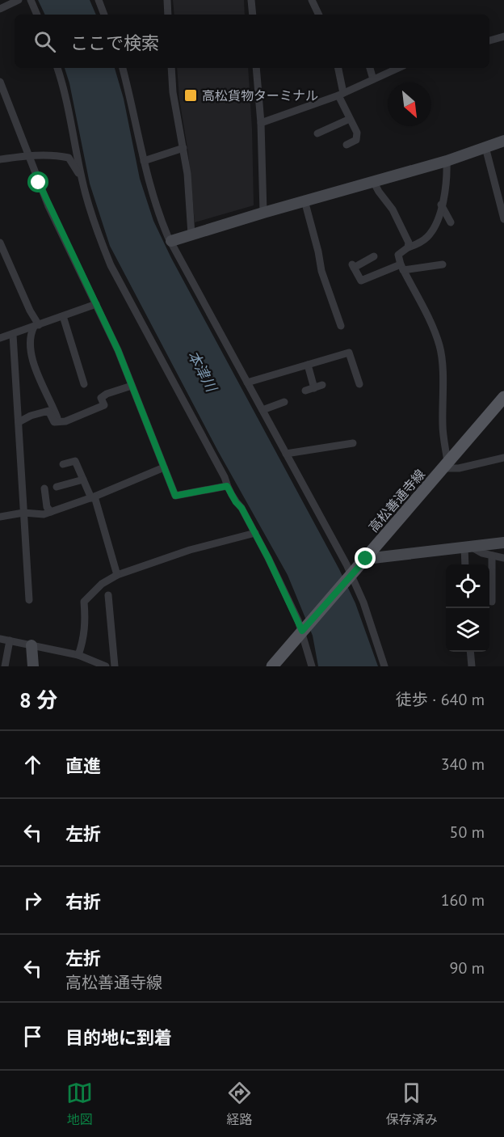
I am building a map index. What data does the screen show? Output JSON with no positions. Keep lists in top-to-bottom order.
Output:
{
  "streets": {
    "main road": ["高松善通寺線"]
  },
  "water": ["本津川"],
  "places": {
    "transit": ["高松貨物ターミナル"]
  },
  "north": "bottom right",
  "page": {
    "search": "ここで検索",
    "heading": ["8 分", "徒歩 · 640 m"],
    "list": [
      ["直進", "340 m"],
      ["左折", "50 m"],
      ["右折", "160 m"],
      ["左折", "高松善通寺線", "90 m"],
      "目的地に到着"
    ],
    "nav": ["地図", "経路", "保存済み"]
  }
}
